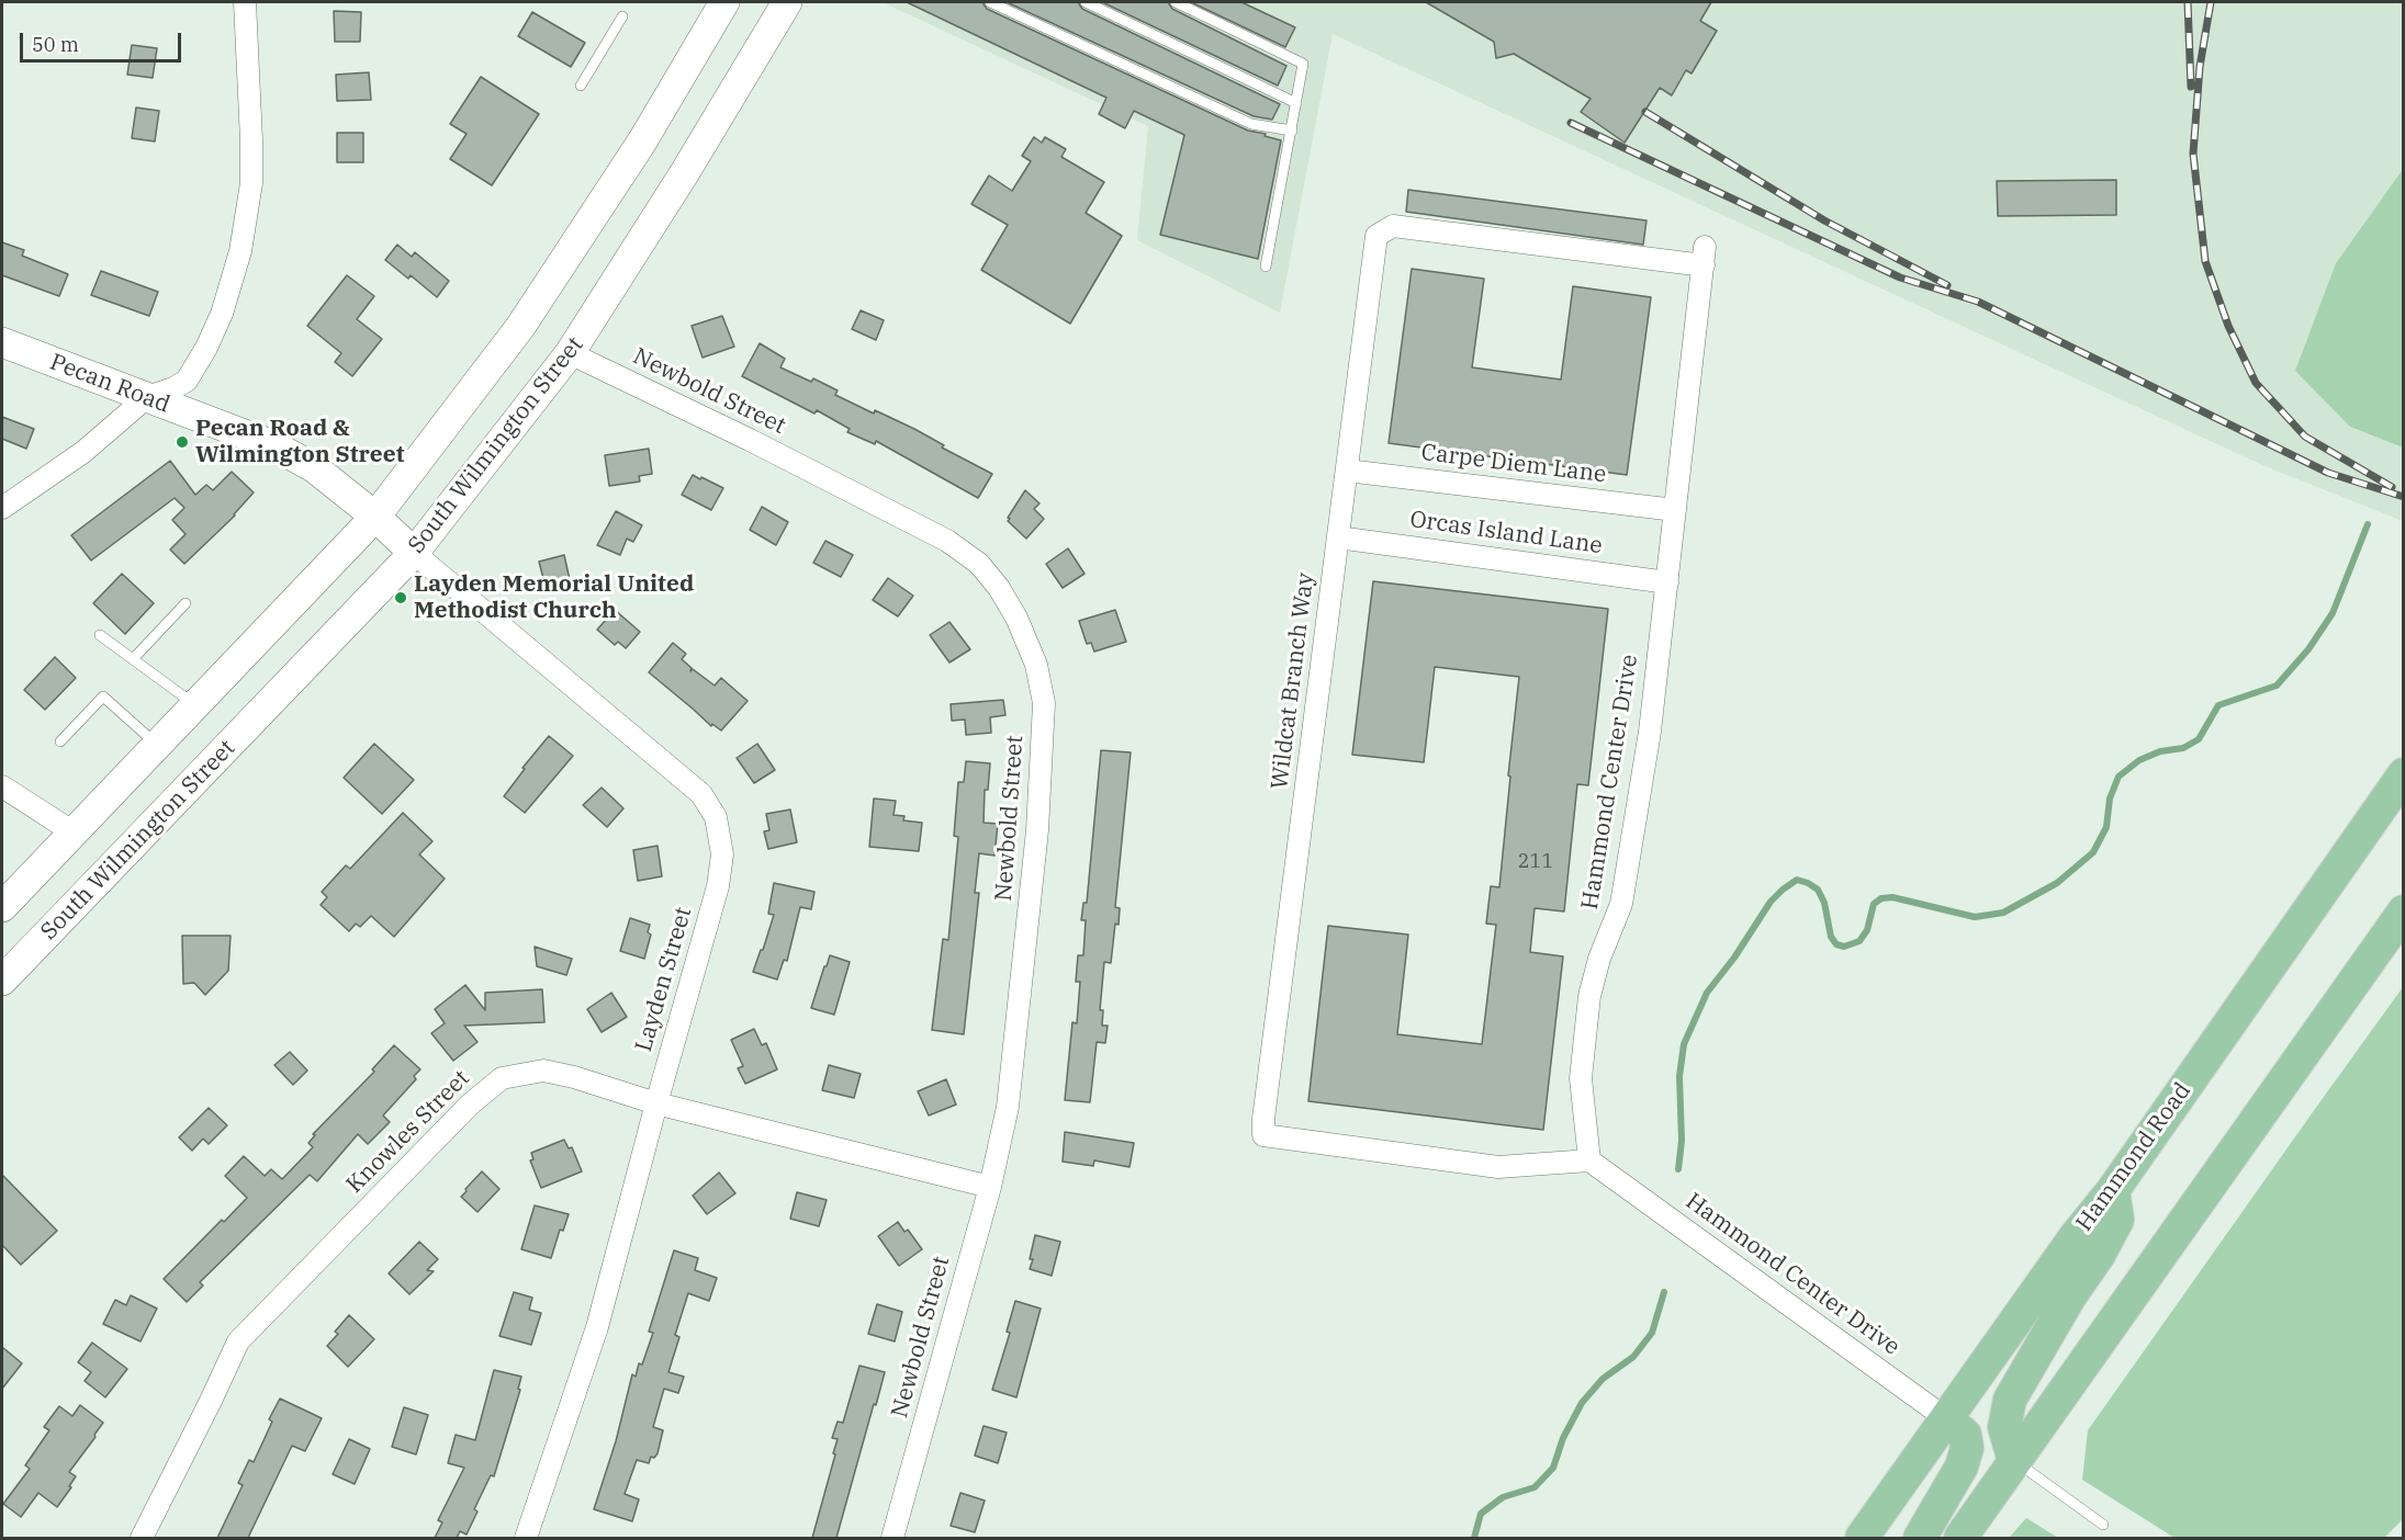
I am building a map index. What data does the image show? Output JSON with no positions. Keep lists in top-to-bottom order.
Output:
{
  "streets": {
    "main road": ["Pecan Road", "South Wilmington Street", "Hammond Road"],
    "street": [
      "Newbold Street",
      "Carpe Diem Lane",
      "Orcas Island Lane",
      "Wildcat Branch Way",
      "Hammond Center Drive",
      "Layden Street",
      "Knowles Street"
    ]
  },
  "crossings": [
    ["Pecan Road", "South Wilmington Street"],
    ["Pecan Road", "Layden Street"],
    ["Newbold Street", "South Wilmington Street"],
    ["Newbold Street", "Knowles Street"],
    ["South Wilmington Street", "Layden Street"],
    ["Carpe Diem Lane", "Wildcat Branch Way"],
    ["Carpe Diem Lane", "Hammond Center Drive"],
    ["Orcas Island Lane", "Wildcat Branch Way"],
    ["Orcas Island Lane", "Hammond Center Drive"],
    ["Wildcat Branch Way", "Hammond Center Drive"],
    ["Hammond Center Drive", "Hammond Road"],
    ["Layden Street", "Knowles Street"]
  ],
  "places": ["Pecan Road & Wilmington Street", "Layden Memorial United Methodist Church"],
  "house_numbers": ["211"],
  "scale_bar": "50 m"
}
